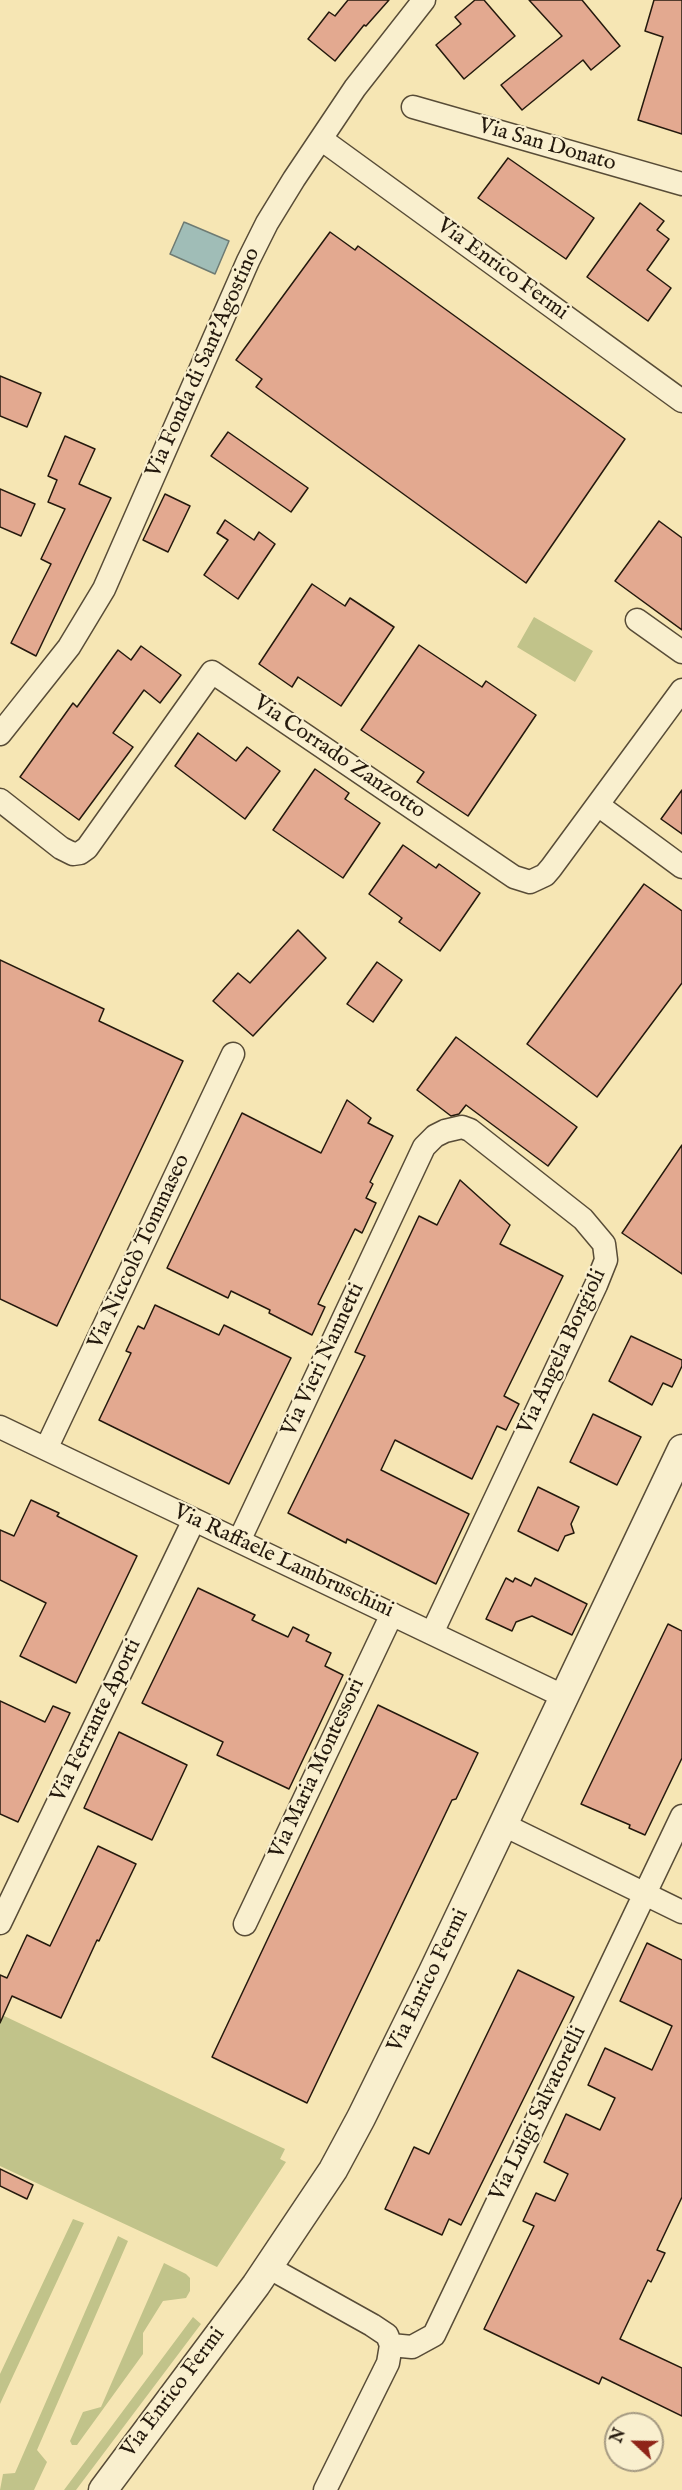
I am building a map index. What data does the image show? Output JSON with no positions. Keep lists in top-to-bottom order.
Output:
{
  "streets": {
    "street": [
      "Via San Donato",
      "Via Enrico Fermi",
      "Via Fonda di Sant'Agostino",
      "Via Corrado Zanzotto",
      "Via Niccolò Tommaseo",
      "Via Angela Borgioli",
      "Via Vieri Nannetti",
      "Via Raffaele Lambruschini",
      "Via Ferrante Aporti",
      "Via Maria Montessori",
      "Via Luigi Salvatorelli"
    ]
  },
  "crossings": [
    ["Via Enrico Fermi", "Via Fonda di Sant'Agostino"],
    ["Via Enrico Fermi", "Via Raffaele Lambruschini"],
    ["Via Niccolò Tommaseo", "Via Raffaele Lambruschini"],
    ["Via Angela Borgioli", "Via Vieri Nannetti"],
    ["Via Angela Borgioli", "Via Raffaele Lambruschini"],
    ["Via Vieri Nannetti", "Via Raffaele Lambruschini"],
    ["Via Raffaele Lambruschini", "Via Ferrante Aporti"],
    ["Via Raffaele Lambruschini", "Via Maria Montessori"]
  ],
  "north": "left"
}
